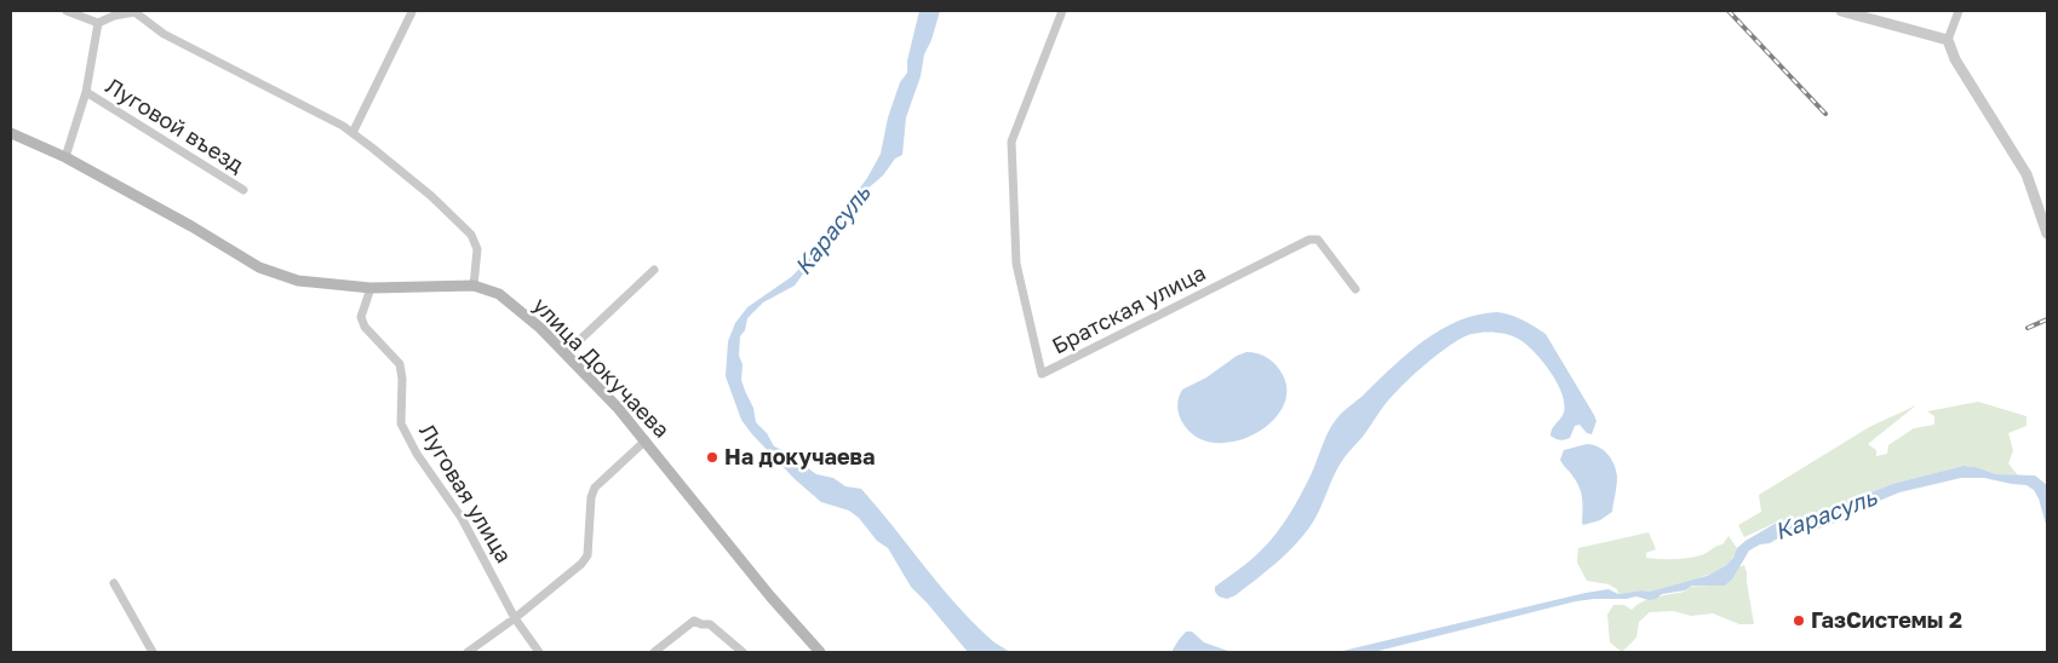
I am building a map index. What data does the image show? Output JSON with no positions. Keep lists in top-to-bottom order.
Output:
{
  "streets": {
    "main road": ["улица Докучаева"],
    "street": ["Луговой въезд", "Братская улица", "Луговая улица"]
  },
  "water": ["Карасуль"],
  "places": ["На докучаева", "ГазСистемы 2"]
}
